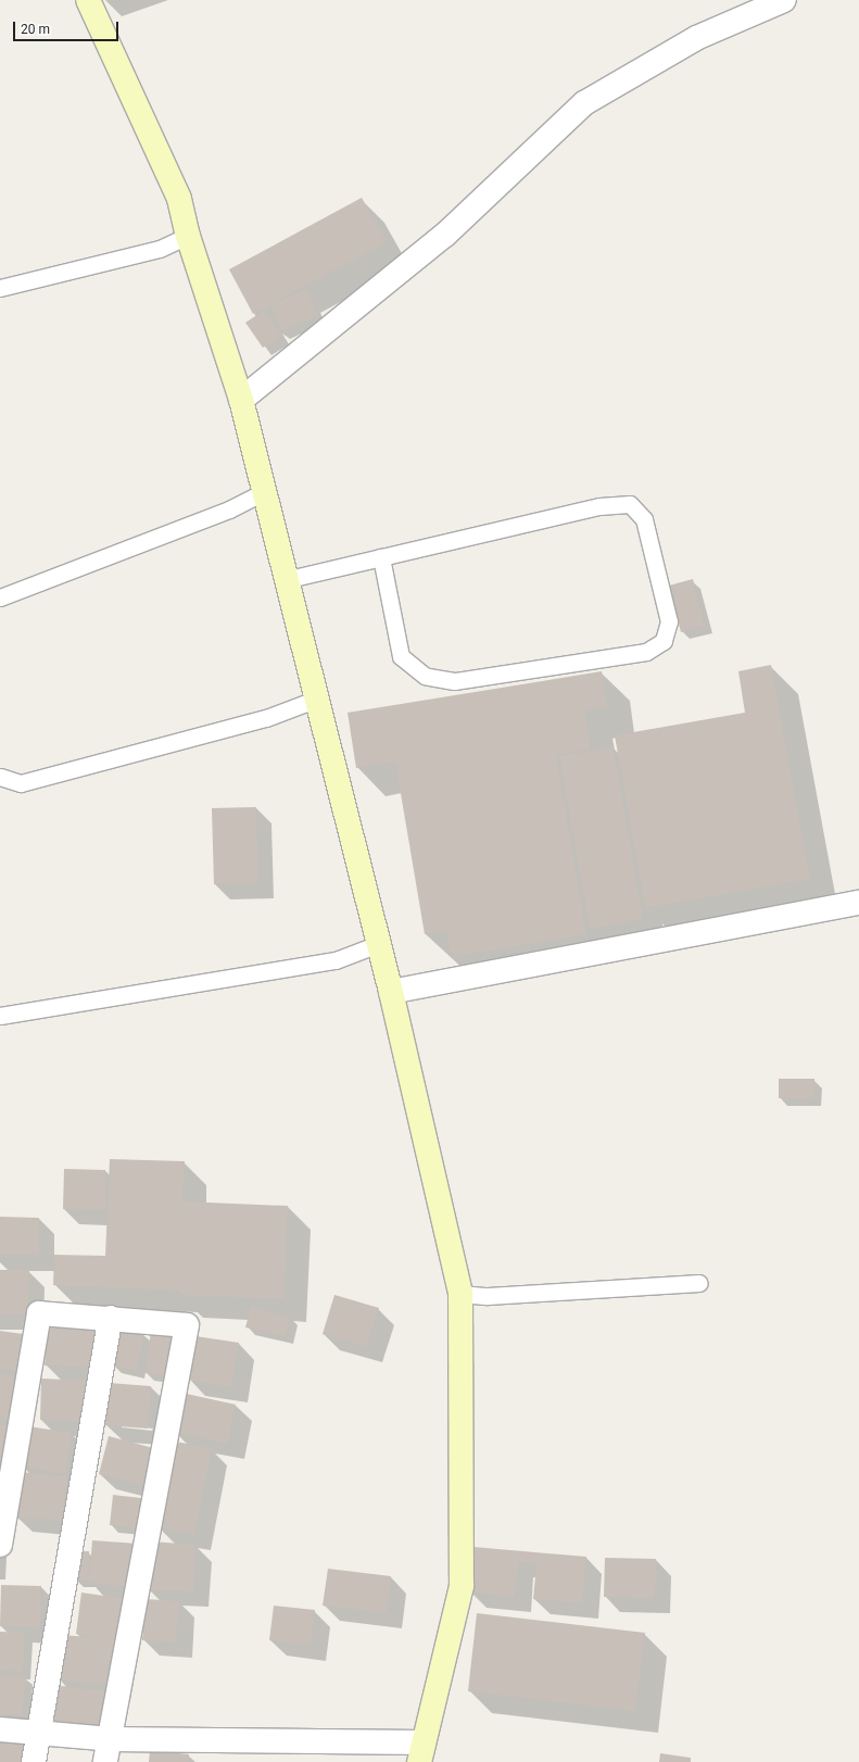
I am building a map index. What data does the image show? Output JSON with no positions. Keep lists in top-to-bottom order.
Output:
{
  "scale_bar": "20 m"
}
